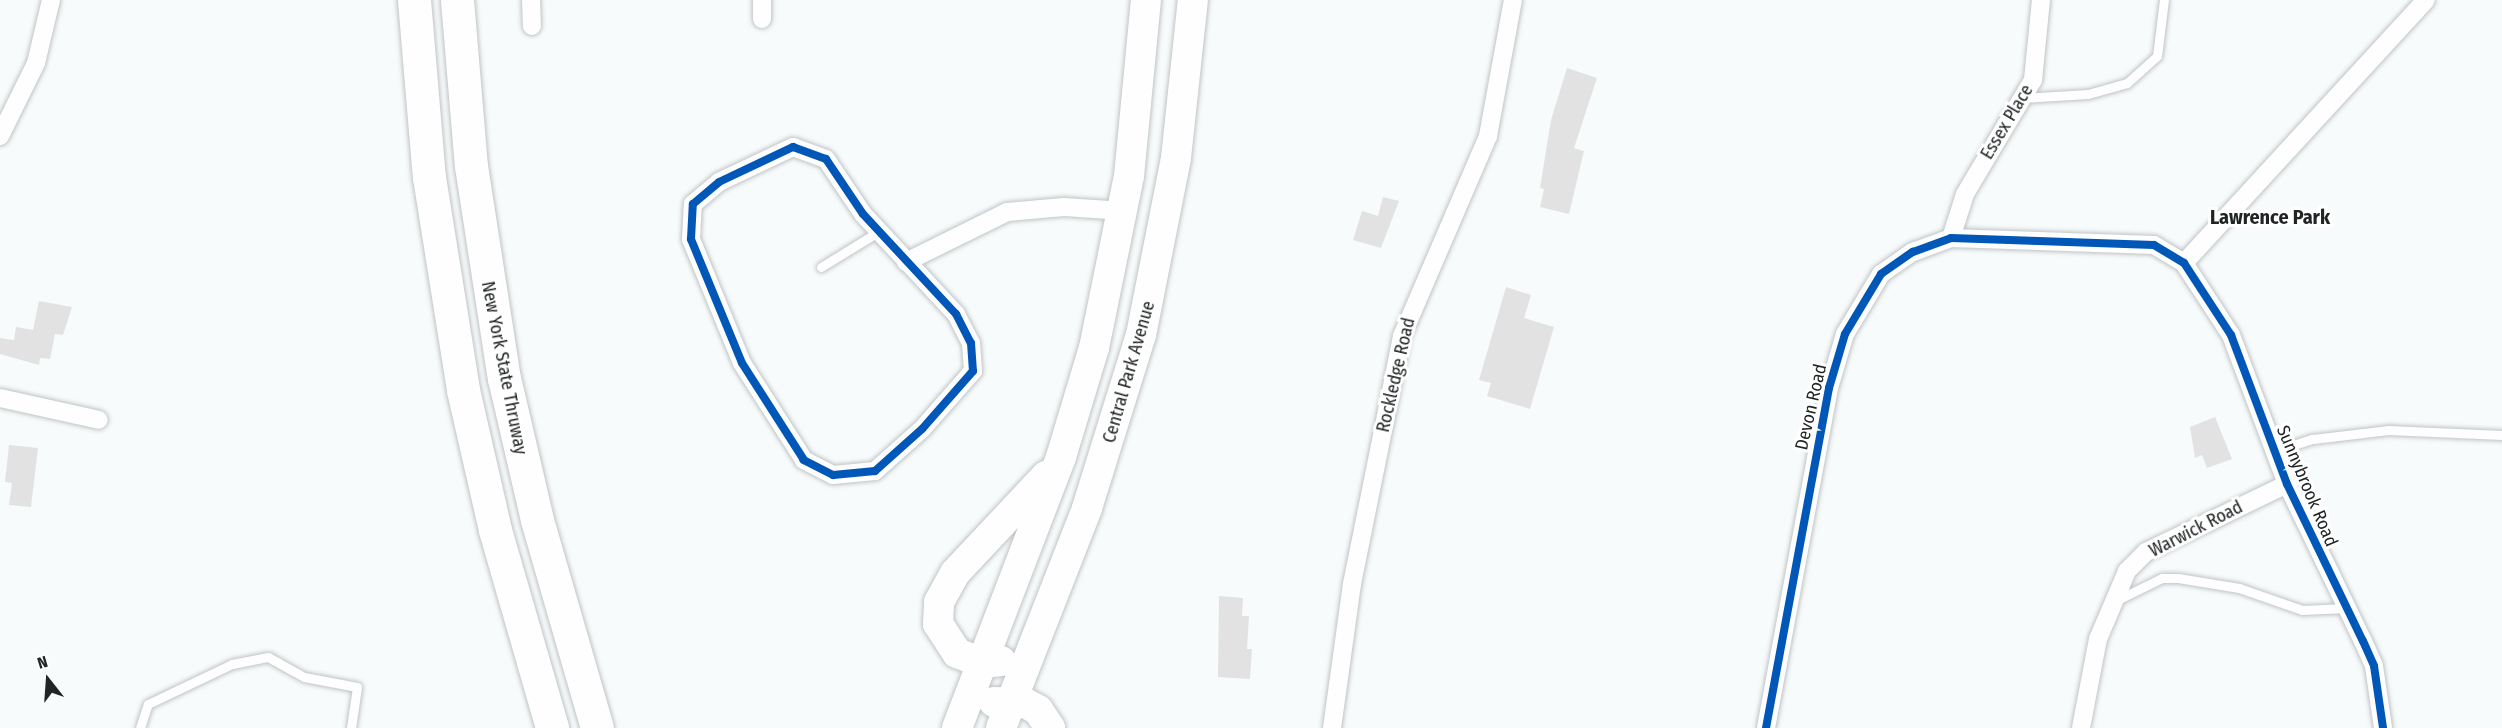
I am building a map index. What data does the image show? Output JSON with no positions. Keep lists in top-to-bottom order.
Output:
{
  "streets": {
    "highway": ["New York State Thruway"],
    "main road": ["Central Park Avenue"],
    "street": [
      "Essex Place",
      "Rockledge Road",
      "Devon Road",
      "Sunnybrook Road",
      "Warwick Road"
    ]
  },
  "crossings": [
    ["Essex Place", "Devon Road"],
    ["Devon Road", "Sunnybrook Road"],
    ["Sunnybrook Road", "Warwick Road"]
  ],
  "districts": ["Lawrence Park"],
  "north": "top"
}
